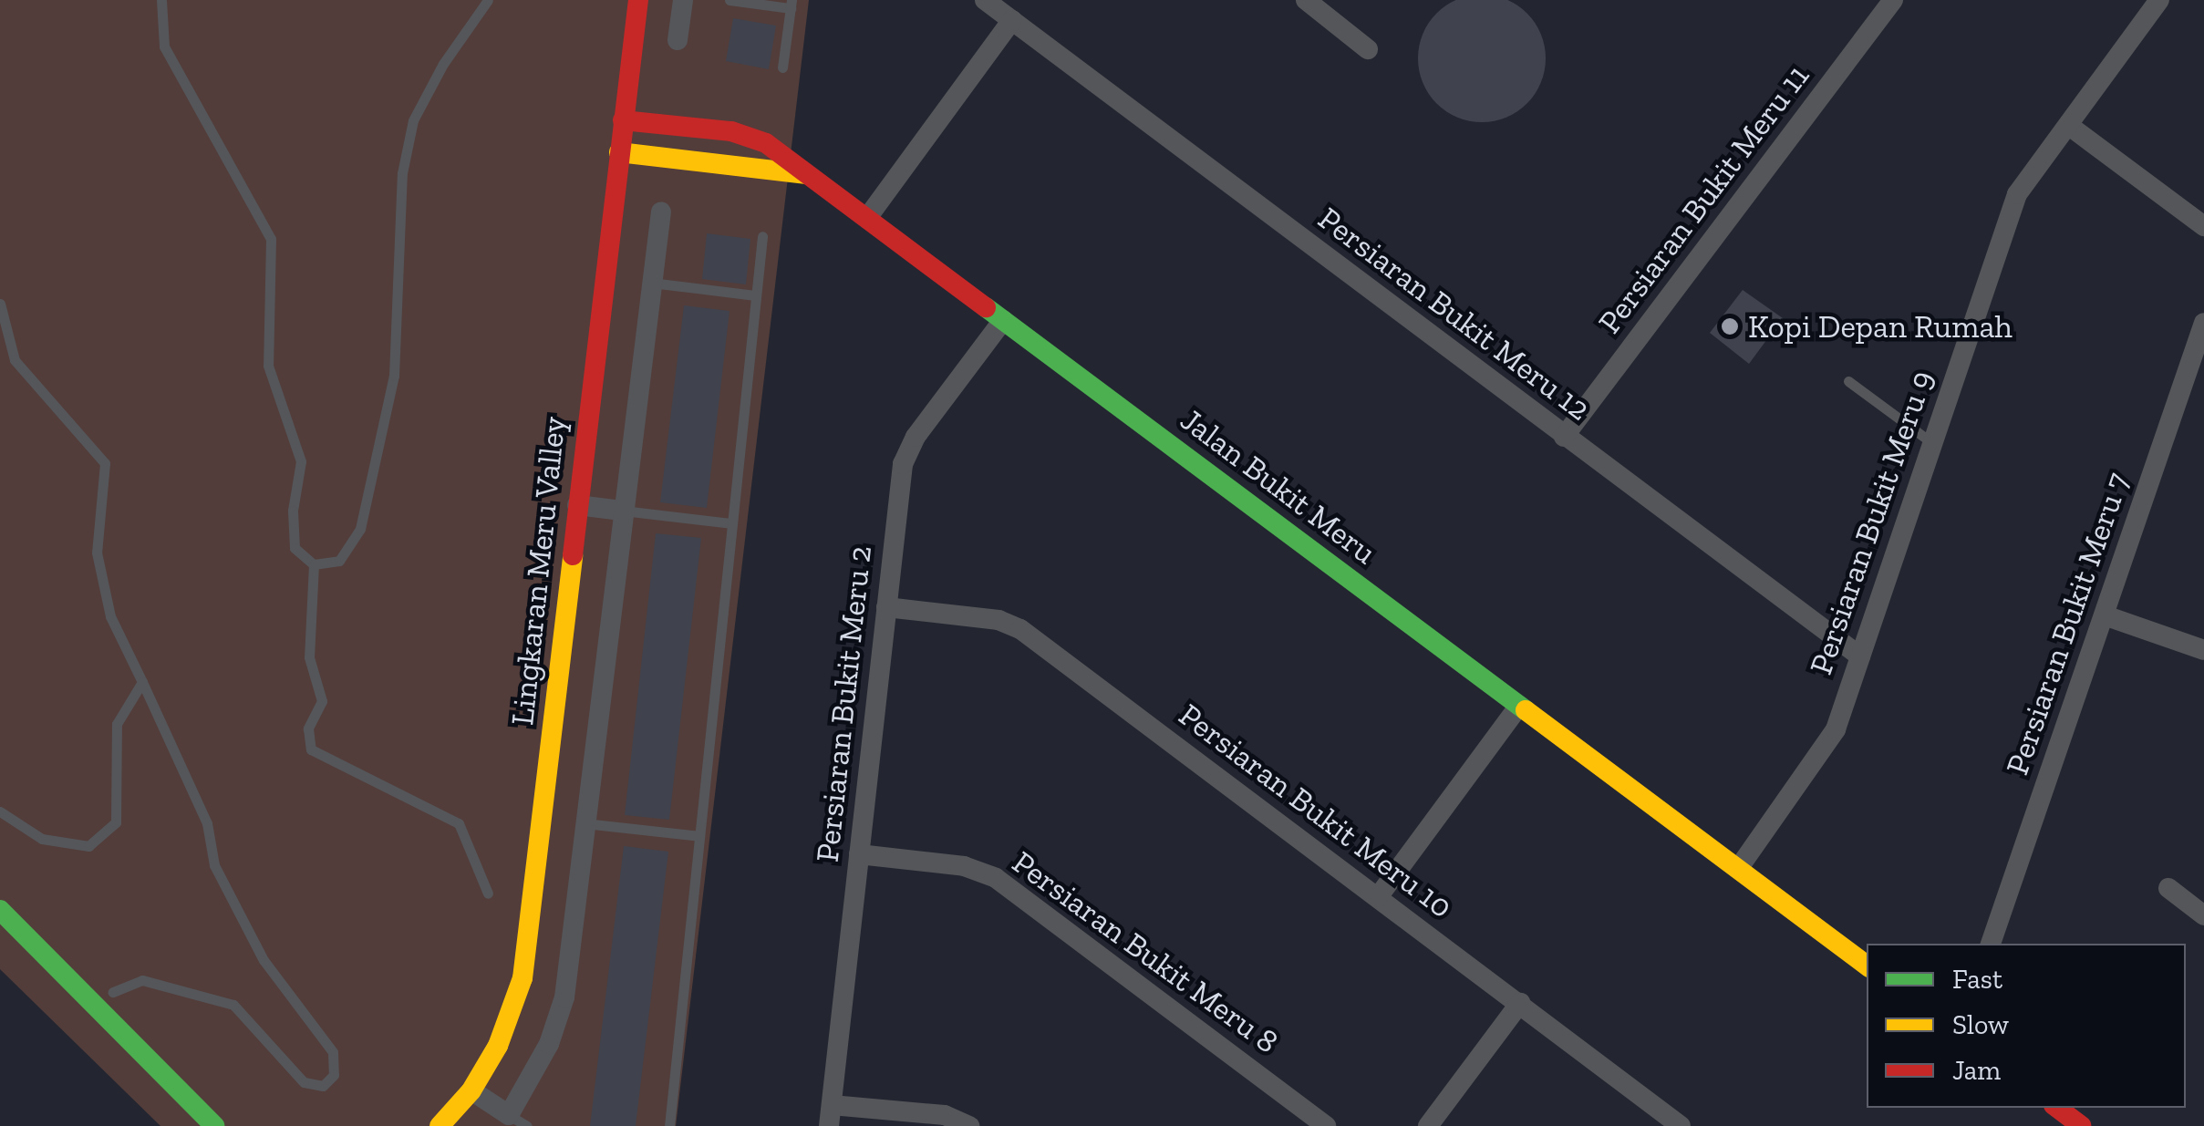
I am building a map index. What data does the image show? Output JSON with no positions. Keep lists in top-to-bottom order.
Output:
{
  "streets": {
    "street": [
      "Persiaran Bukit Meru 11",
      "Persiaran Bukit Meru 12",
      "Jalan Bukit Meru",
      "Persiaran Bukit Meru 9",
      "Lingkaran Meru Valley",
      "Persiaran Bukit Meru 7",
      "Persiaran Bukit Meru 2",
      "Persiaran Bukit Meru 10",
      "Persiaran Bukit Meru 8"
    ]
  },
  "crossings": [
    ["Persiaran Bukit Meru 11", "Persiaran Bukit Meru 12"],
    ["Persiaran Bukit Meru 12", "Persiaran Bukit Meru 9"],
    ["Jalan Bukit Meru", "Persiaran Bukit Meru 9"],
    ["Jalan Bukit Meru", "Lingkaran Meru Valley"],
    ["Jalan Bukit Meru", "Persiaran Bukit Meru 2"],
    ["Persiaran Bukit Meru 2", "Persiaran Bukit Meru 10"],
    ["Persiaran Bukit Meru 2", "Persiaran Bukit Meru 8"]
  ],
  "places": ["Kopi Depan Rumah"],
  "legend": ["Fast", "Slow", "Jam"]
}
